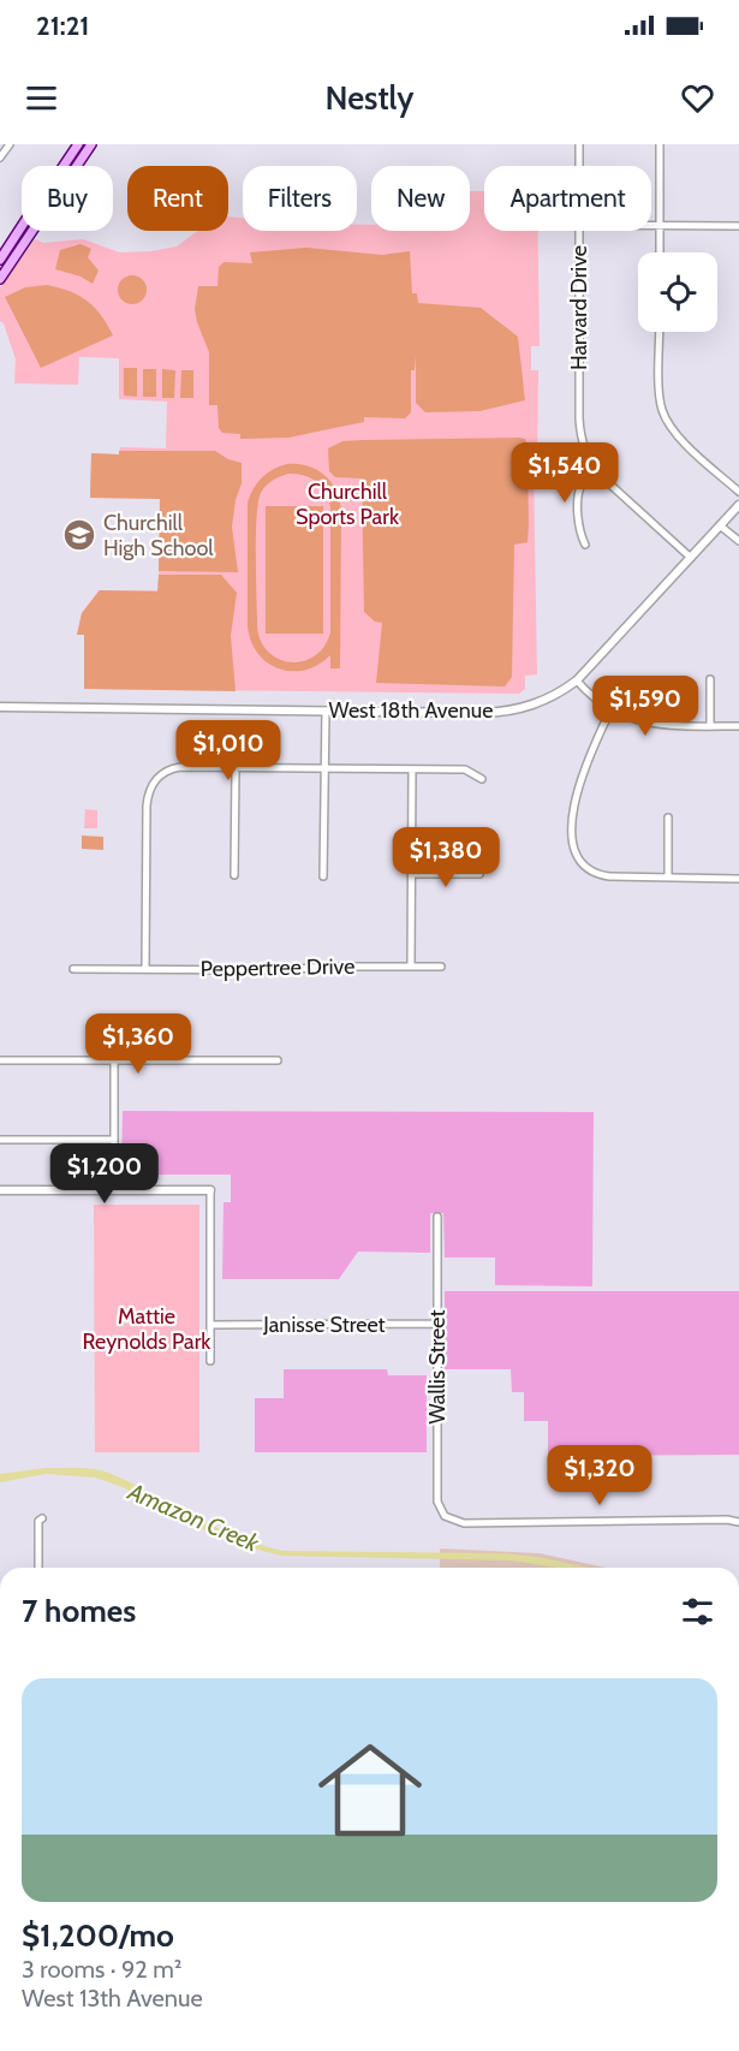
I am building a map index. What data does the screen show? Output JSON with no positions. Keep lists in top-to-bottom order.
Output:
{
  "streets": {
    "street": [
      "Harvard Drive",
      "West 18th Avenue",
      "Peppertree Drive",
      "Janisse Street",
      "Wallis Street"
    ]
  },
  "crossings": [
    ["Harvard Drive", "West 18th Avenue"],
    ["Janisse Street", "Wallis Street"]
  ],
  "water": ["Amazon Creek"],
  "parks": ["Churchill Sports Park", "Mattie Reynolds Park"],
  "places": {
    "school or university": ["Churchill High School"]
  },
  "page": {
    "status": "21:21",
    "header": "Nestly",
    "chip": [
      "Buy",
      "Rent",
      "Filters",
      "New",
      "Apartment"
    ],
    "price": [
      "$1,540",
      "$1,590",
      "$1,010",
      "$1,380",
      "$1,360",
      "$1,200",
      "$1,320"
    ],
    "heading": "7 homes",
    "list": [
      {
        "name": "$1,200/mo",
        "note": "3 rooms · 92 m² · West 13th Avenue"
      }
    ]
  }
}
